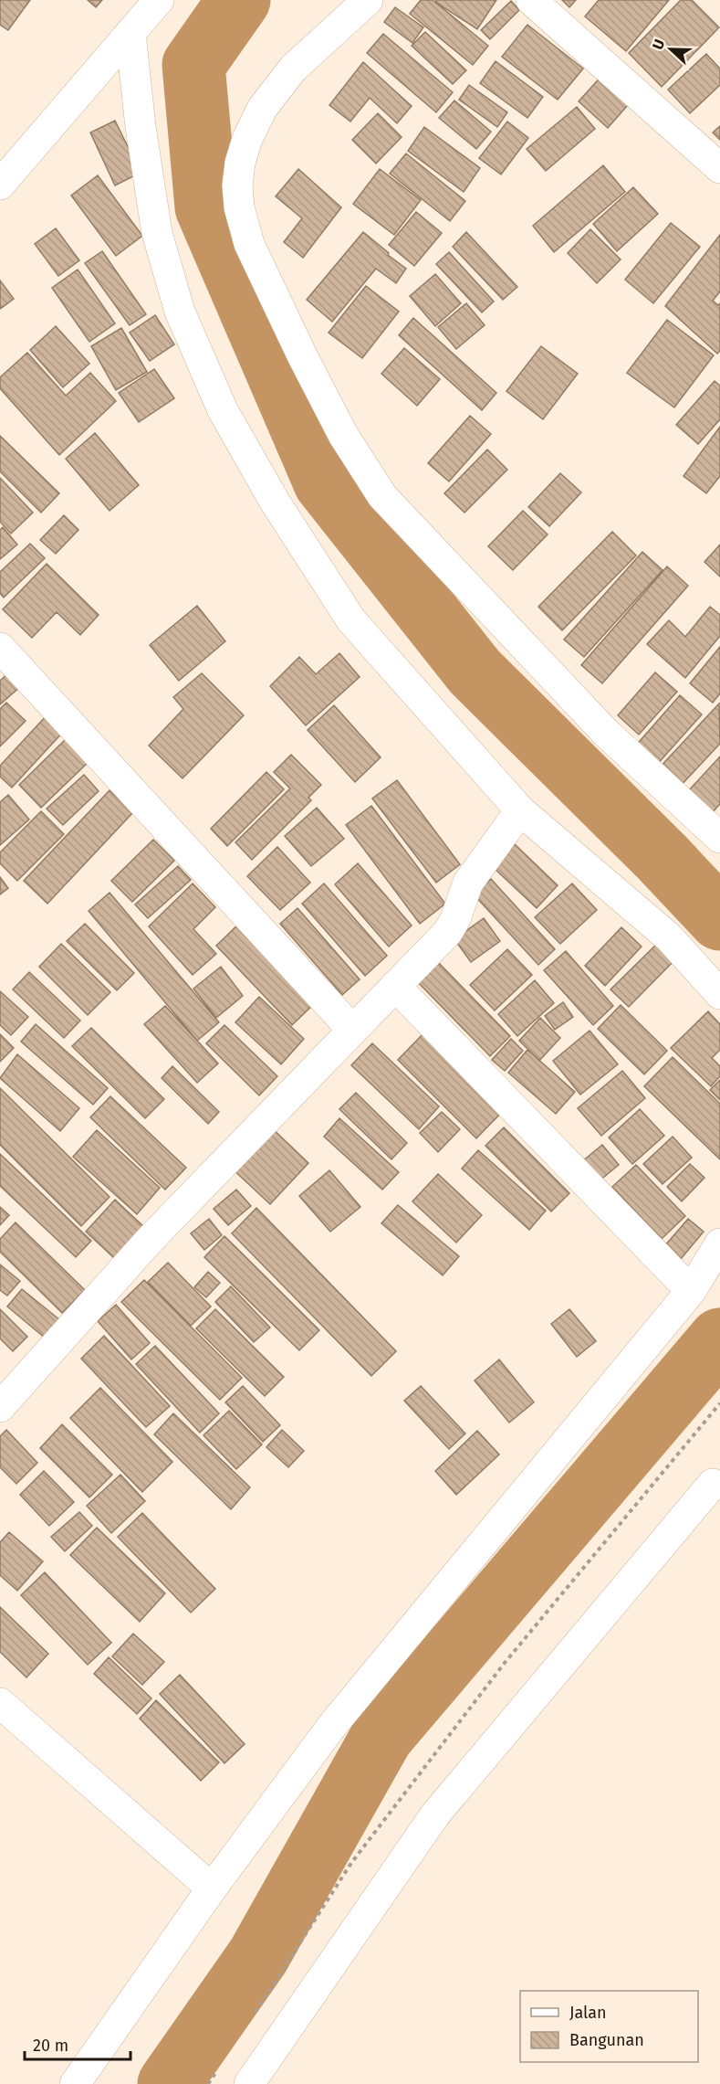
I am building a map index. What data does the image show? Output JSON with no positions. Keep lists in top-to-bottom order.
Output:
{
  "legend": ["Jalan", "Bangunan"],
  "scale_bar": "20 m",
  "north": "left"
}
